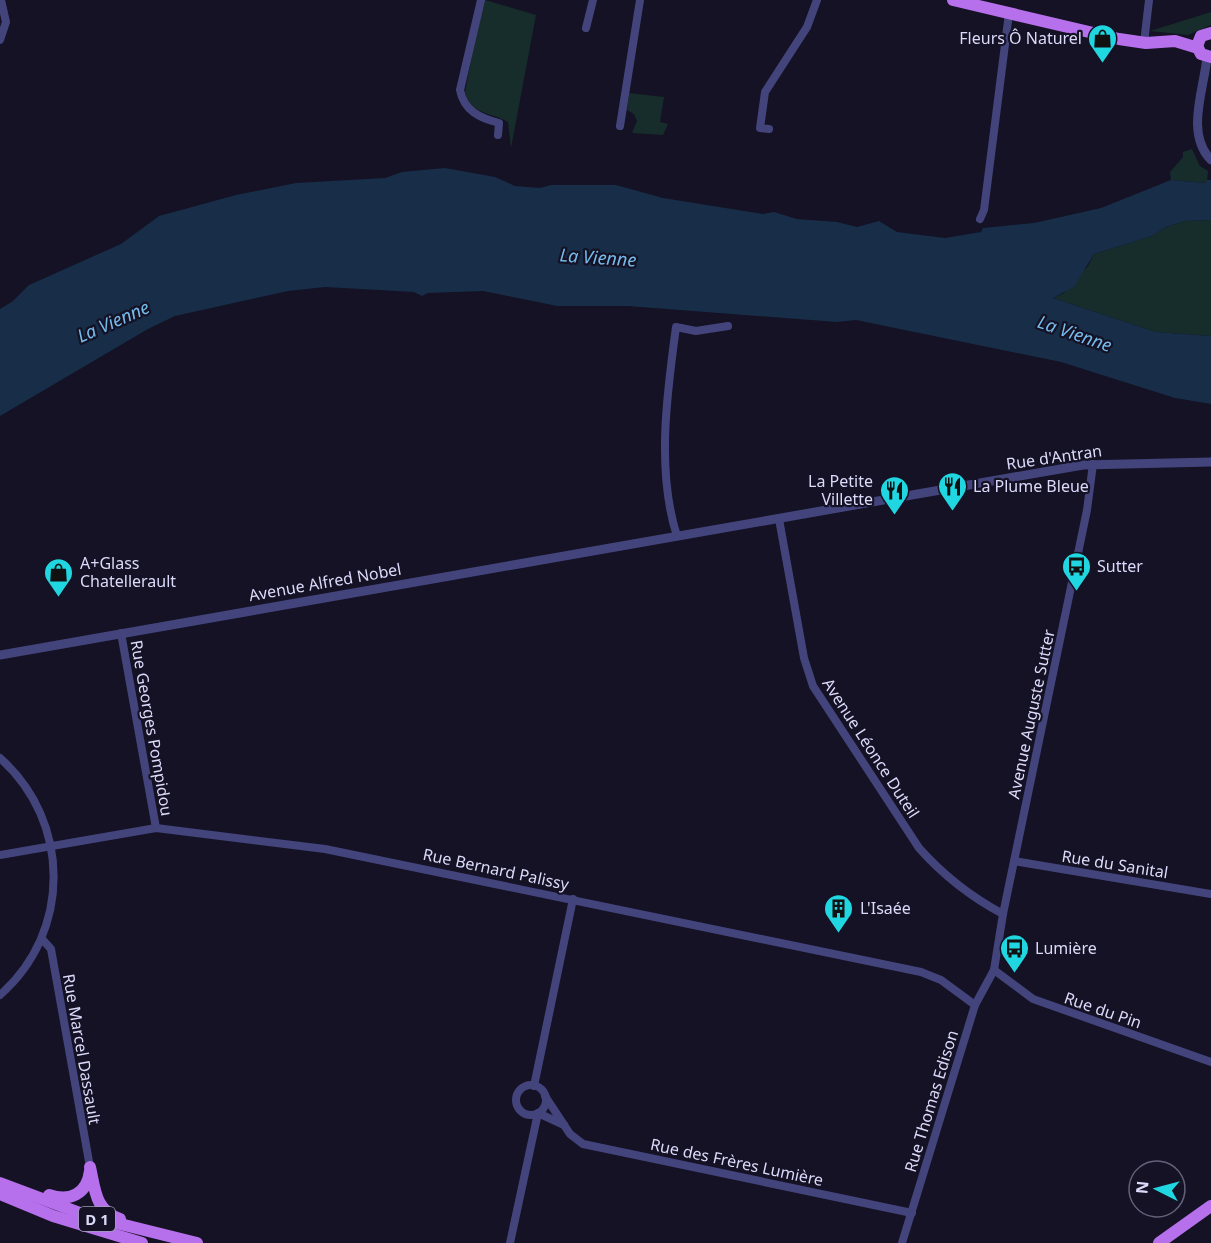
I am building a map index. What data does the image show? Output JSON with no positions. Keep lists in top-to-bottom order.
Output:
{
  "streets": {
    "main road": ["D 1"],
    "street": [
      "Rue d'Antran",
      "Avenue Alfred Nobel",
      "Avenue Auguste Sutter",
      "Rue Georges Pompidou",
      "Avenue Léonce Duteil",
      "Rue du Sanital",
      "Rue Bernard Palissy",
      "Rue du Pin",
      "Rue Marcel Dassault",
      "Rue Thomas Edison",
      "Rue des Frères Lumière"
    ]
  },
  "crossings": [
    ["Rue d'Antran", "Avenue Alfred Nobel"],
    ["Rue d'Antran", "Avenue Auguste Sutter"],
    ["Rue d'Antran", "Avenue Léonce Duteil"],
    ["Avenue Alfred Nobel", "Rue Georges Pompidou"],
    ["Avenue Auguste Sutter", "Avenue Léonce Duteil"],
    ["Avenue Auguste Sutter", "Rue du Sanital"],
    ["Avenue Auguste Sutter", "Rue du Pin"],
    ["Avenue Auguste Sutter", "Rue Thomas Edison"],
    ["Rue Georges Pompidou", "Rue Bernard Palissy"],
    ["Rue Bernard Palissy", "Rue Thomas Edison"],
    ["Rue du Pin", "Rue Thomas Edison"],
    ["Rue Thomas Edison", "Rue des Frères Lumière"]
  ],
  "water": ["La Vienne"],
  "places": {
    "shop": ["Fleurs Ô Naturel", "A+Glass Chatellerault"],
    "restaurant": ["La Plume Bleue", "La Petite Villette"],
    "bus stop": ["Sutter", "Lumière"],
    "building": ["L'Isaée"]
  },
  "north": "left"
}
